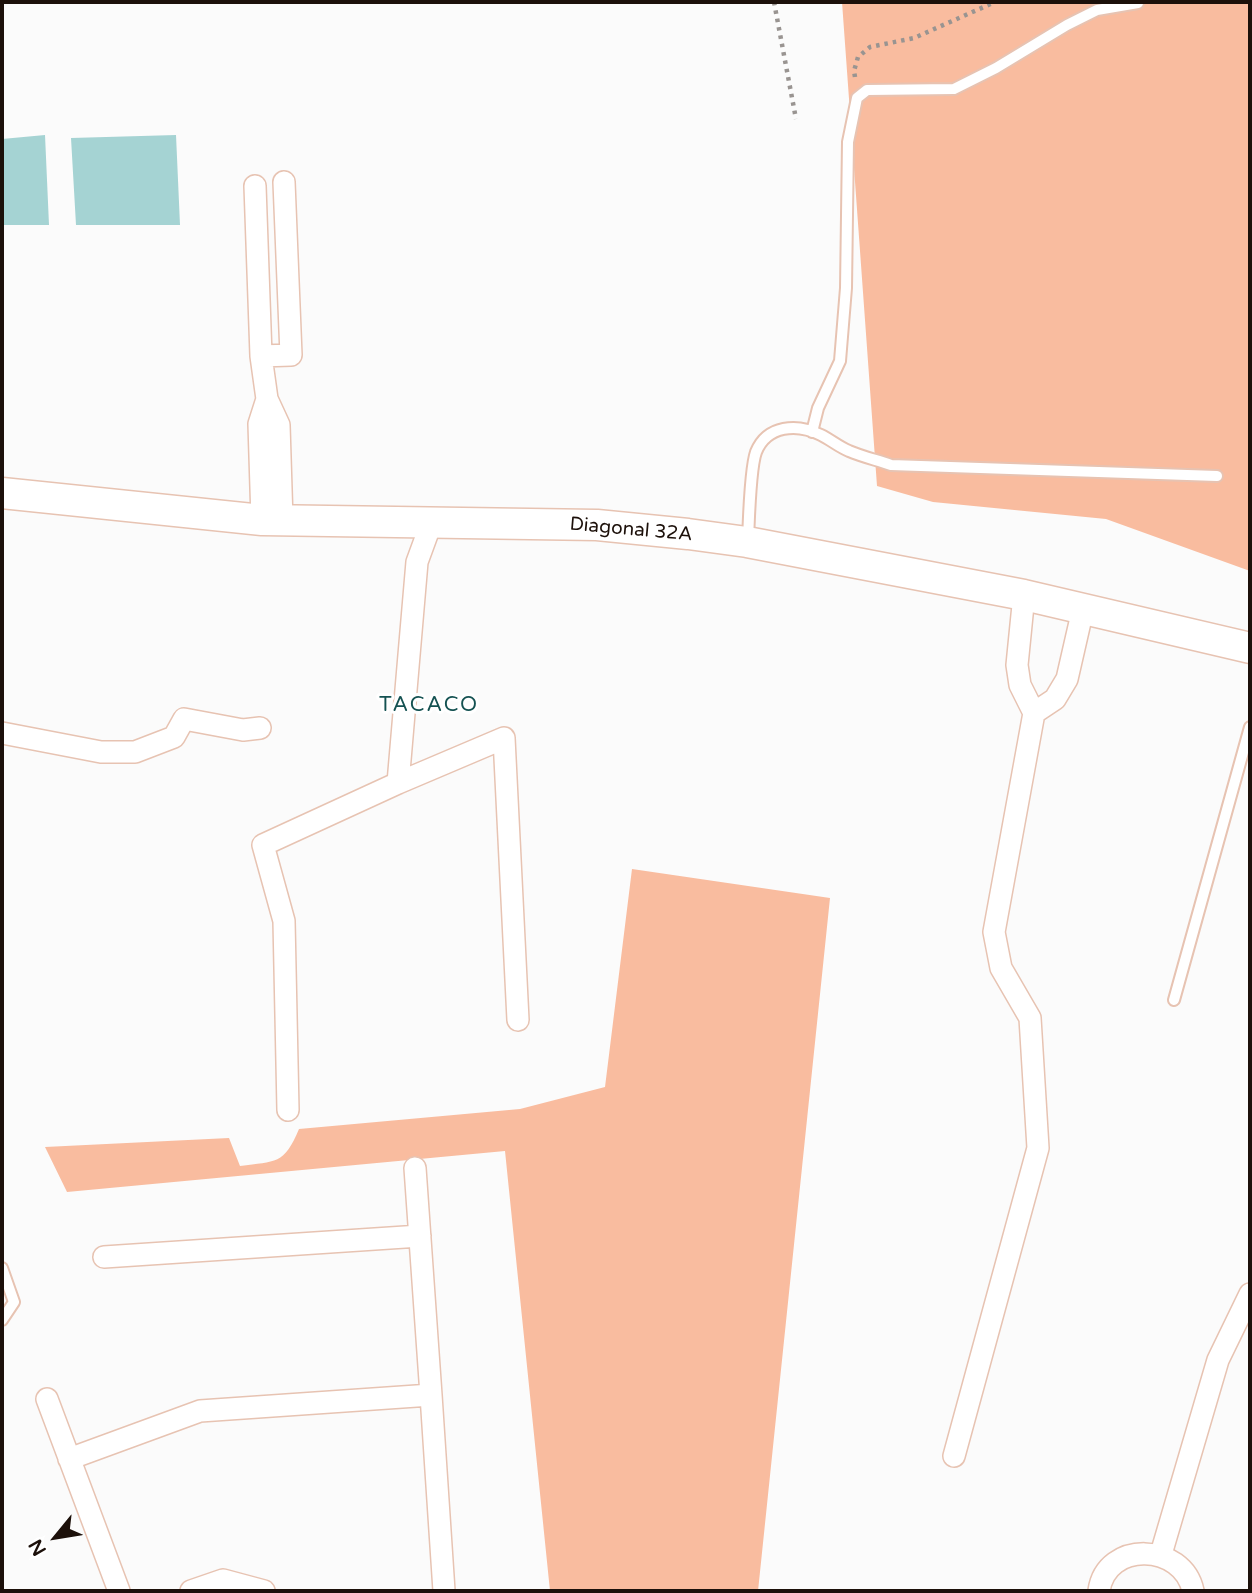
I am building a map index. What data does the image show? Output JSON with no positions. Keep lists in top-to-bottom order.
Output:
{
  "streets": {
    "street": ["Diagonal 32A"]
  },
  "districts": ["TACACO"],
  "north": "bottom left"
}
